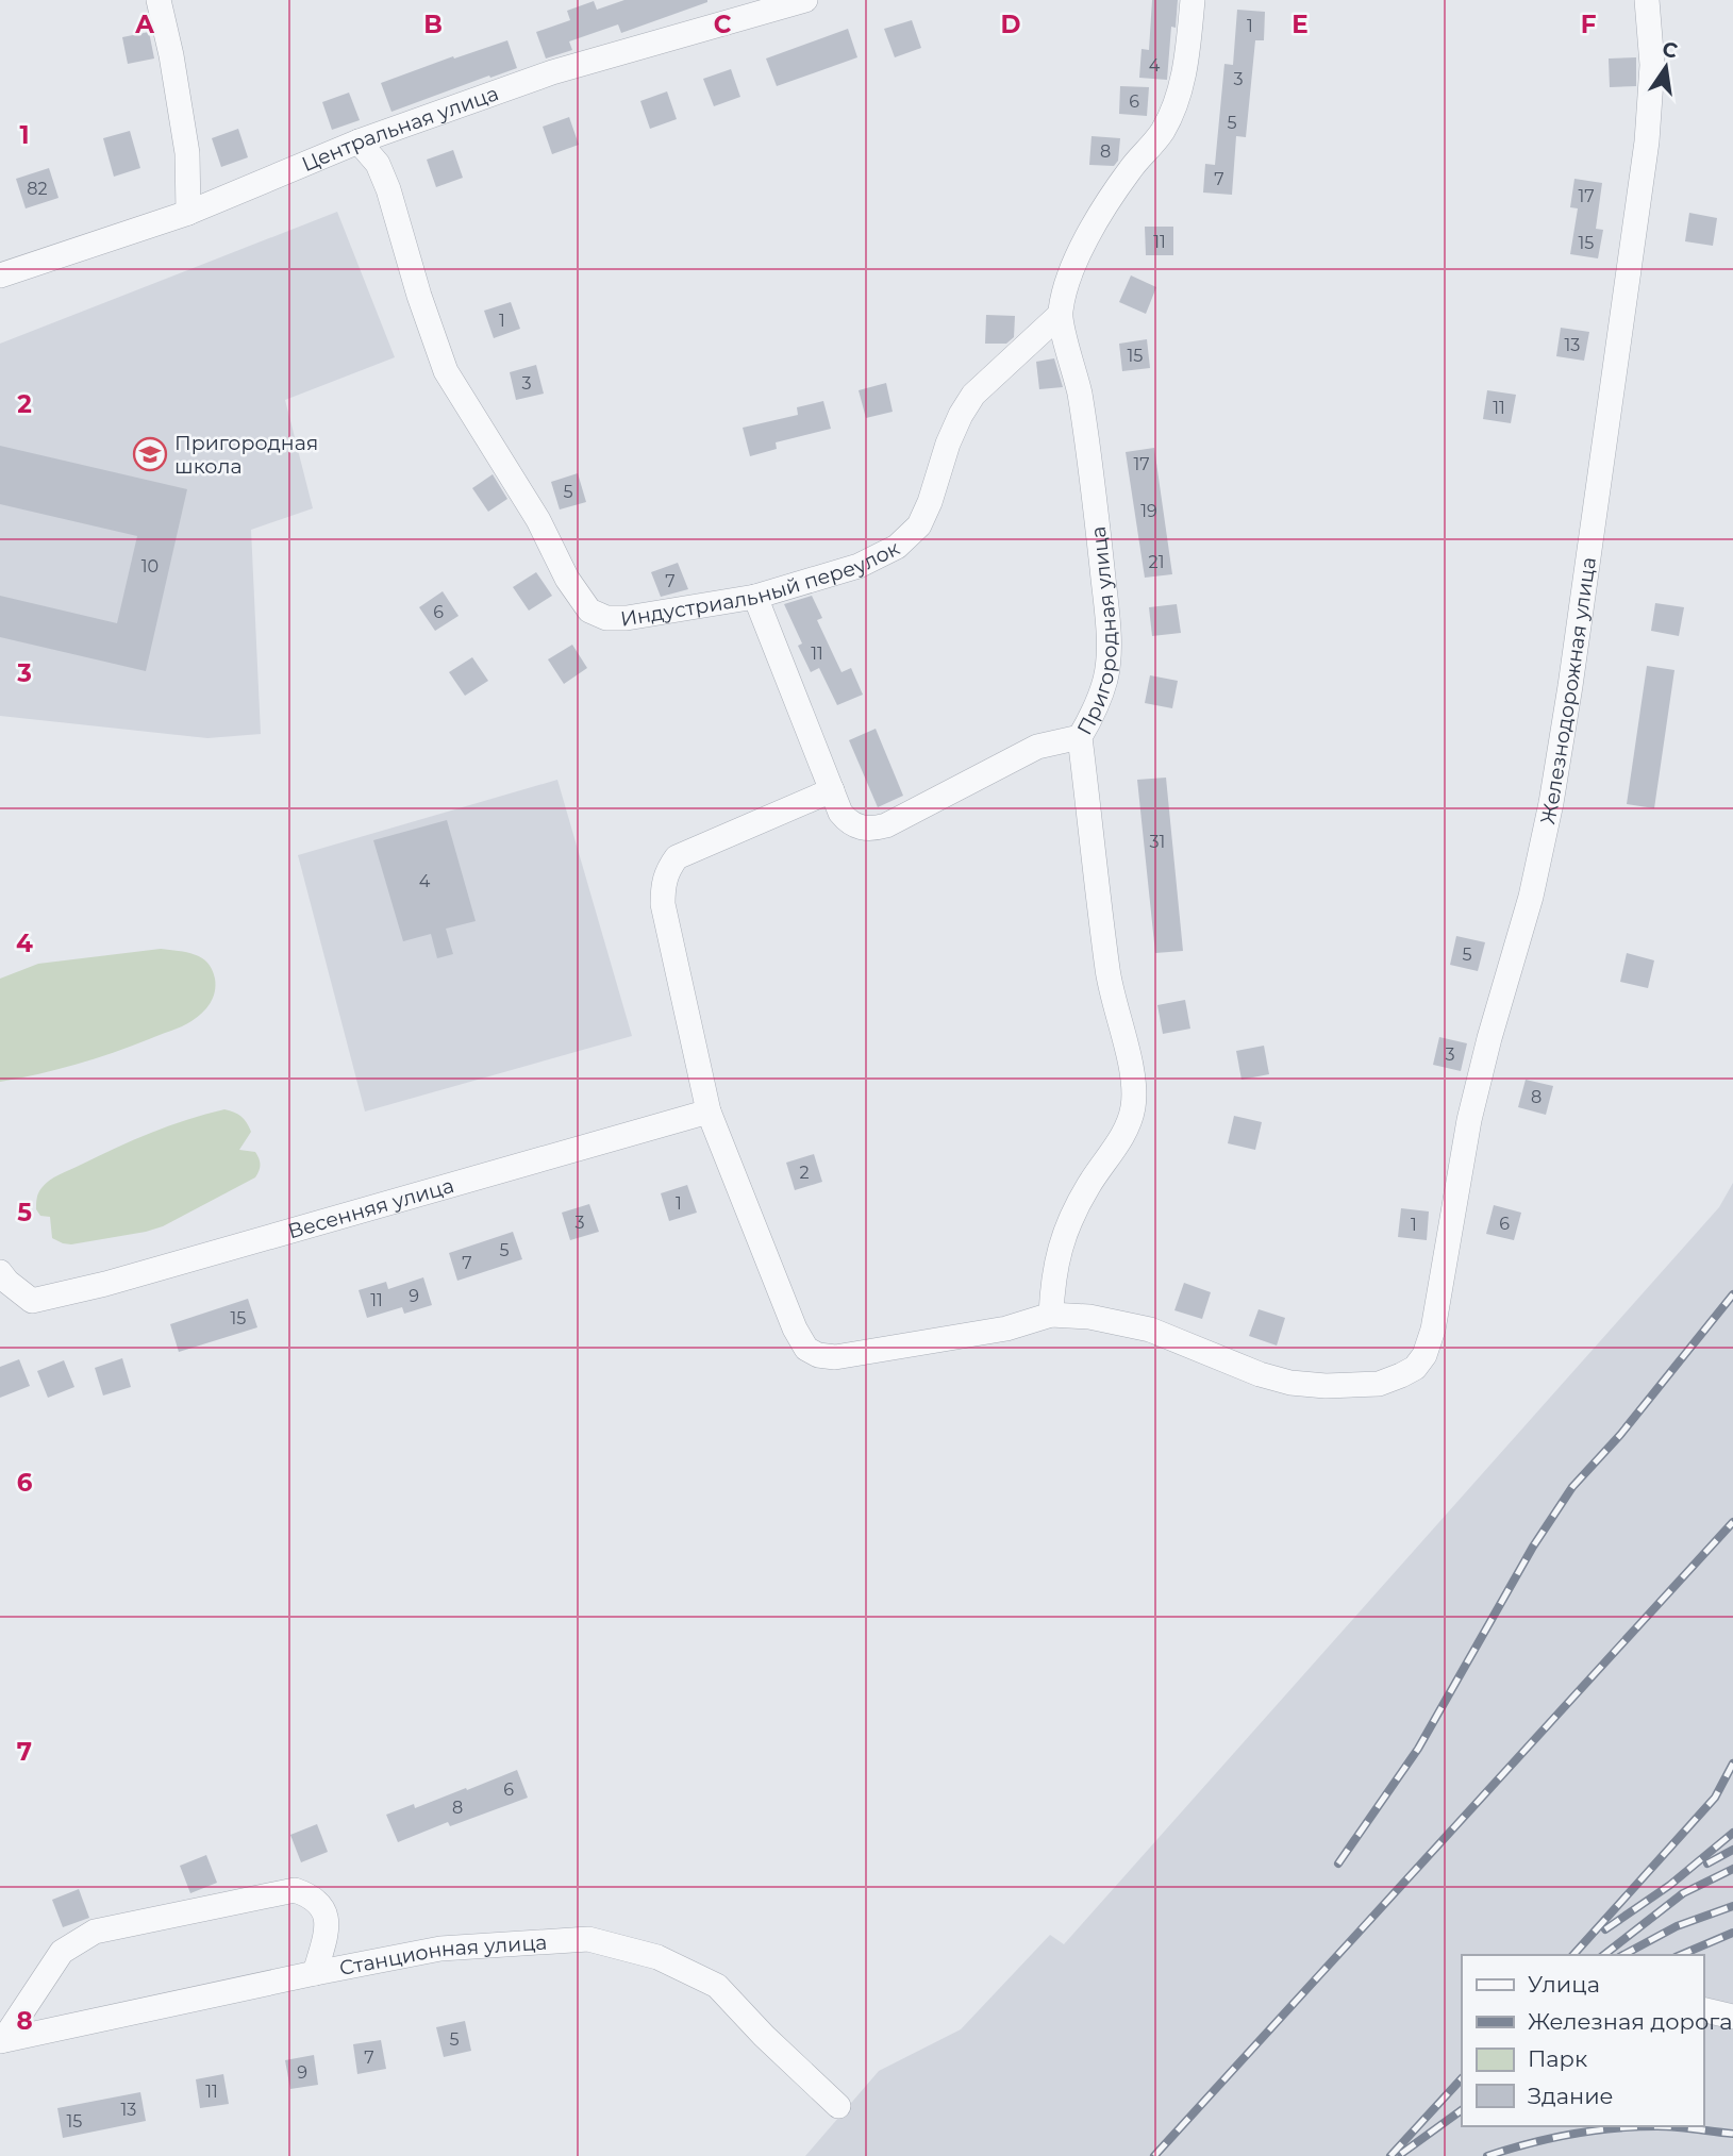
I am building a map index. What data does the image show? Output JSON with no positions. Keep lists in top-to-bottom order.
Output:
{
  "streets": {
    "street": [
      "Центральная улица",
      "Индустриальный переулок",
      "Пригородная улица",
      "Железнодорожная улица",
      "Весенняя улица",
      "Станционная улица"
    ]
  },
  "crossings": [
    ["Центральная улица", "Индустриальный переулок"],
    ["Индустриальный переулок", "Пригородная улица"],
    ["Пригородная улица", "Железнодорожная улица"]
  ],
  "places": {
    "school or university": ["Пригородная школа"]
  },
  "house_numbers": [
    "1",
    "4",
    "3",
    "6",
    "5",
    "8",
    "7",
    "82",
    "17",
    "11",
    "15",
    "1",
    "13",
    "15",
    "3",
    "11",
    "17",
    "5",
    "19",
    "21",
    "10",
    "7",
    "6",
    "11",
    "31",
    "4",
    "5",
    "3",
    "8",
    "2",
    "1",
    "3",
    "6",
    "1",
    "5",
    "7",
    "9",
    "11",
    "15",
    "6",
    "8",
    "5",
    "7",
    "9",
    "11",
    "13",
    "15"
  ],
  "legend": [
    "Улица",
    "Железная дорога",
    "Парк",
    "Здание"
  ],
  "north": "top",
  "grid": {
    "columns": [
      "A",
      "B",
      "C",
      "D",
      "E",
      "F"
    ],
    "rows": [
      "1",
      "2",
      "3",
      "4",
      "5",
      "6",
      "7",
      "8"
    ]
  }
}
